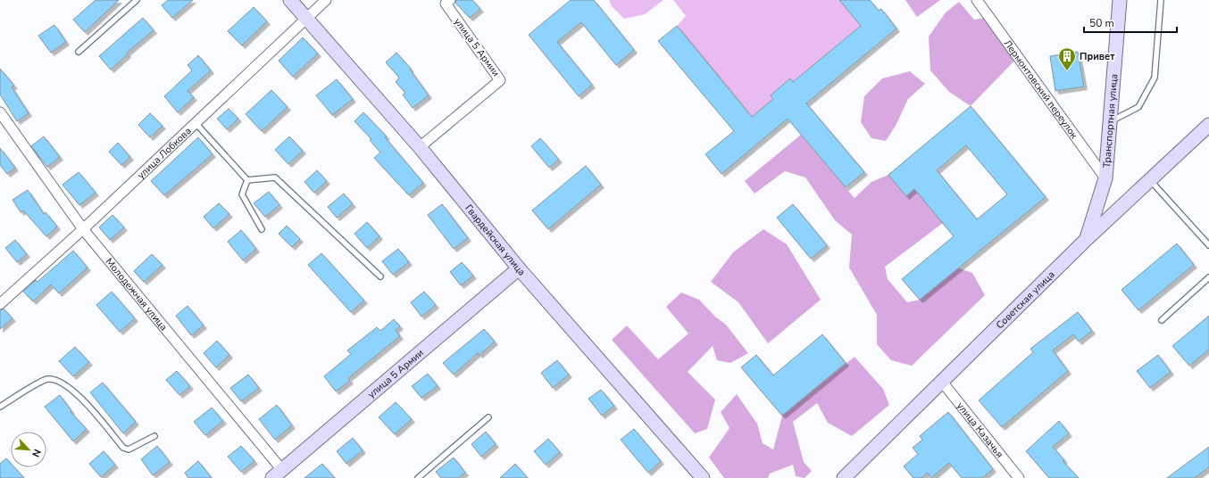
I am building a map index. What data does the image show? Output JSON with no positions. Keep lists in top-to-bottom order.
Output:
{
  "streets": {
    "main road": [
      "улица 5 Армии",
      "Транспортная улица",
      "Гвардейская улица",
      "Советская улица"
    ],
    "street": [
      "Лермонтовский переулок",
      "улица Лобкова",
      "Молодежная улица",
      "улица Казачья"
    ]
  },
  "crossings": [
    ["улица 5 Армии", "Гвардейская улица"],
    ["улица 5 Армии", "Молодежная улица"],
    ["Лермонтовский переулок", "Транспортная улица"],
    ["Транспортная улица", "Советская улица"],
    ["улица Лобкова", "Гвардейская улица"],
    ["улица Лобкова", "Молодежная улица"],
    ["Советская улица", "улица Казачья"]
  ],
  "places": {
    "building": ["Привет"]
  },
  "scale_bar": "50 m",
  "north": "bottom right"
}
